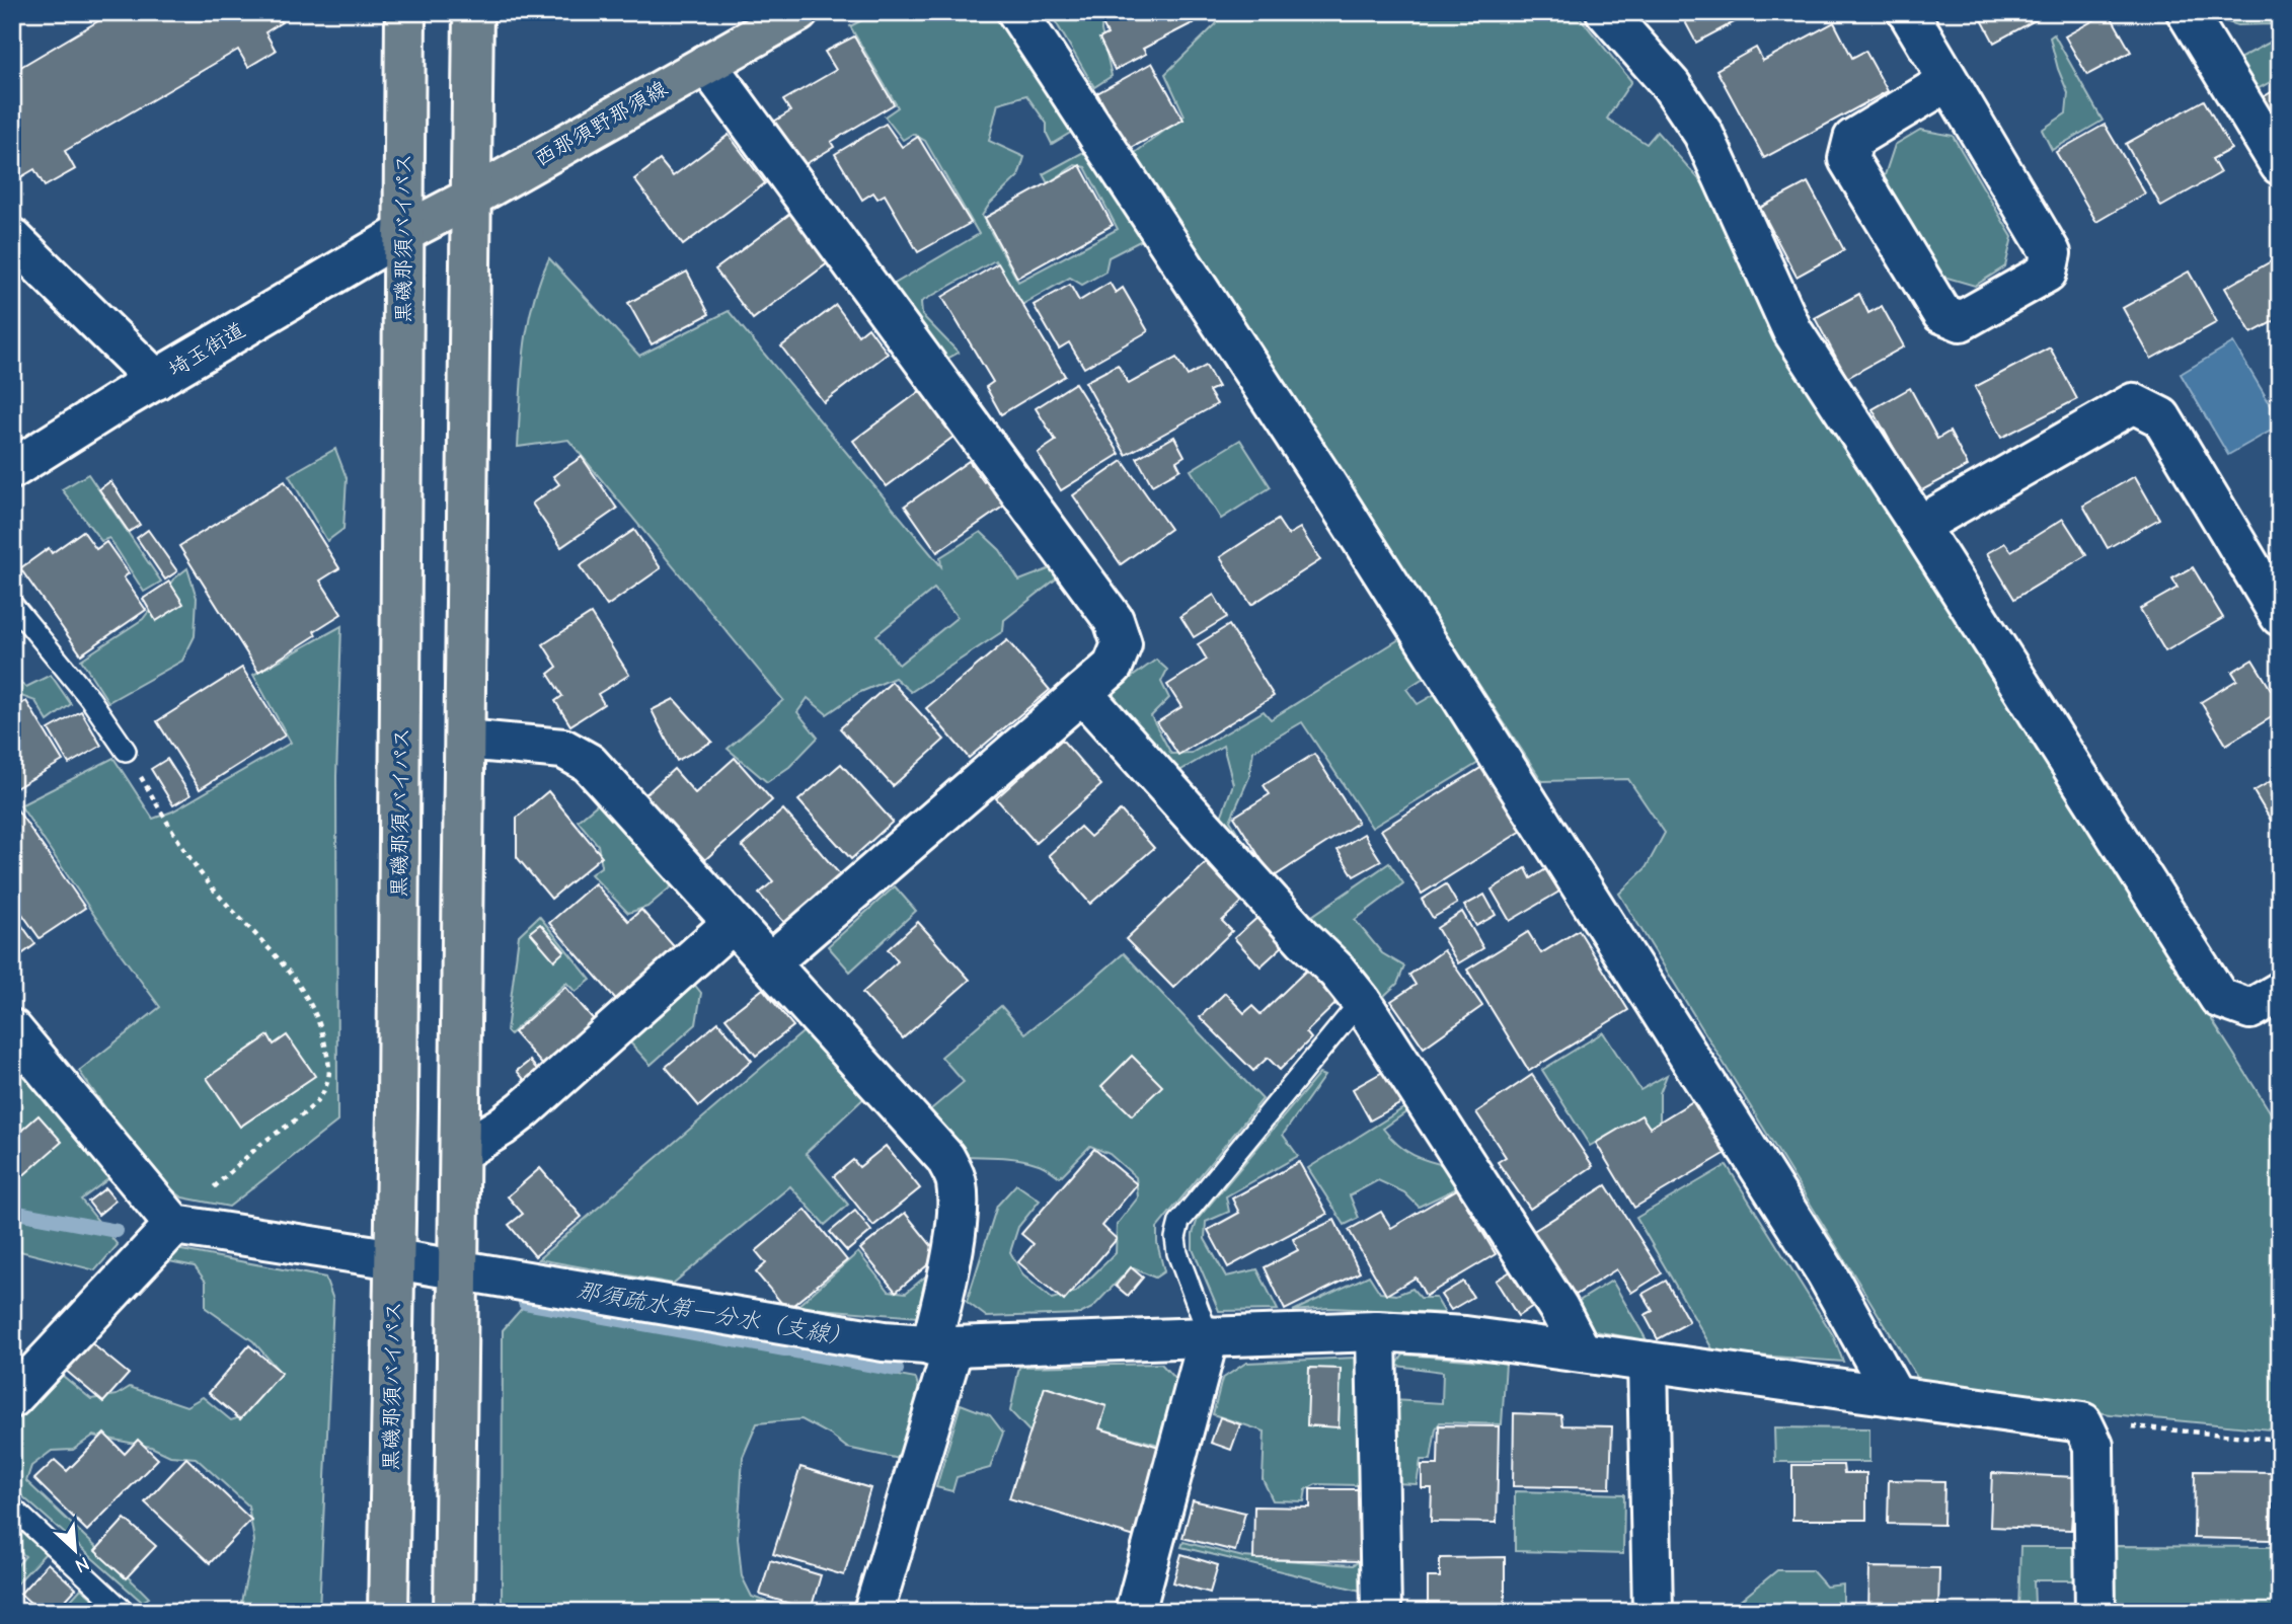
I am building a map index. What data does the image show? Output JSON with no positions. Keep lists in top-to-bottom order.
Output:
{
  "streets": {
    "main road": ["西那須野那須線", "黒磯那須バイパス"],
    "street": ["埼玉街道"]
  },
  "crossings": [
    ["西那須野那須線", "黒磯那須バイパス"],
    ["西那須野那須線", "埼玉街道"],
    ["黒磯那須バイパス", "埼玉街道"]
  ],
  "water": ["那須疏水第一分水（支線）"],
  "north": "bottom right"
}
